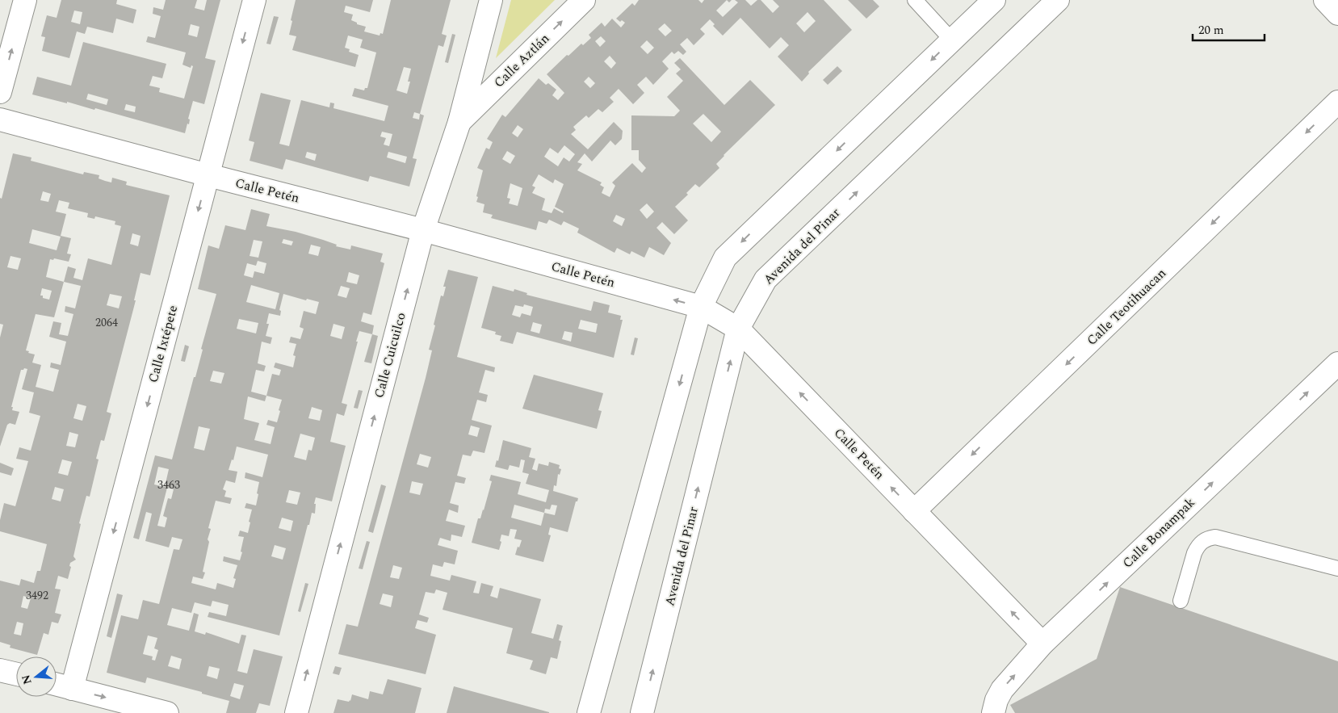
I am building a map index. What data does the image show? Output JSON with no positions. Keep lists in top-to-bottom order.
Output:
{
  "streets": {
    "street": [
      "Calle Aztlán",
      "Calle Petén",
      "Avenida del Pinar",
      "Calle Teotihuacan",
      "Calle Ixtépete",
      "Calle Cuicuilco",
      "Calle Bonampak"
    ]
  },
  "crossings": [
    ["Calle Aztlán", "Calle Cuicuilco"],
    ["Calle Petén", "Avenida del Pinar"],
    ["Calle Petén", "Calle Teotihuacan"],
    ["Calle Petén", "Calle Ixtépete"],
    ["Calle Petén", "Calle Cuicuilco"],
    ["Calle Petén", "Calle Bonampak"]
  ],
  "one_way": [
    "Calle Aztlán",
    "Calle Petén",
    "Calle Teotihuacan",
    "Calle Ixtépete",
    "Calle Cuicuilco",
    "Calle Bonampak"
  ],
  "house_numbers": ["2064", "3463", "3492"],
  "scale_bar": "20 m",
  "north": "left"
}
